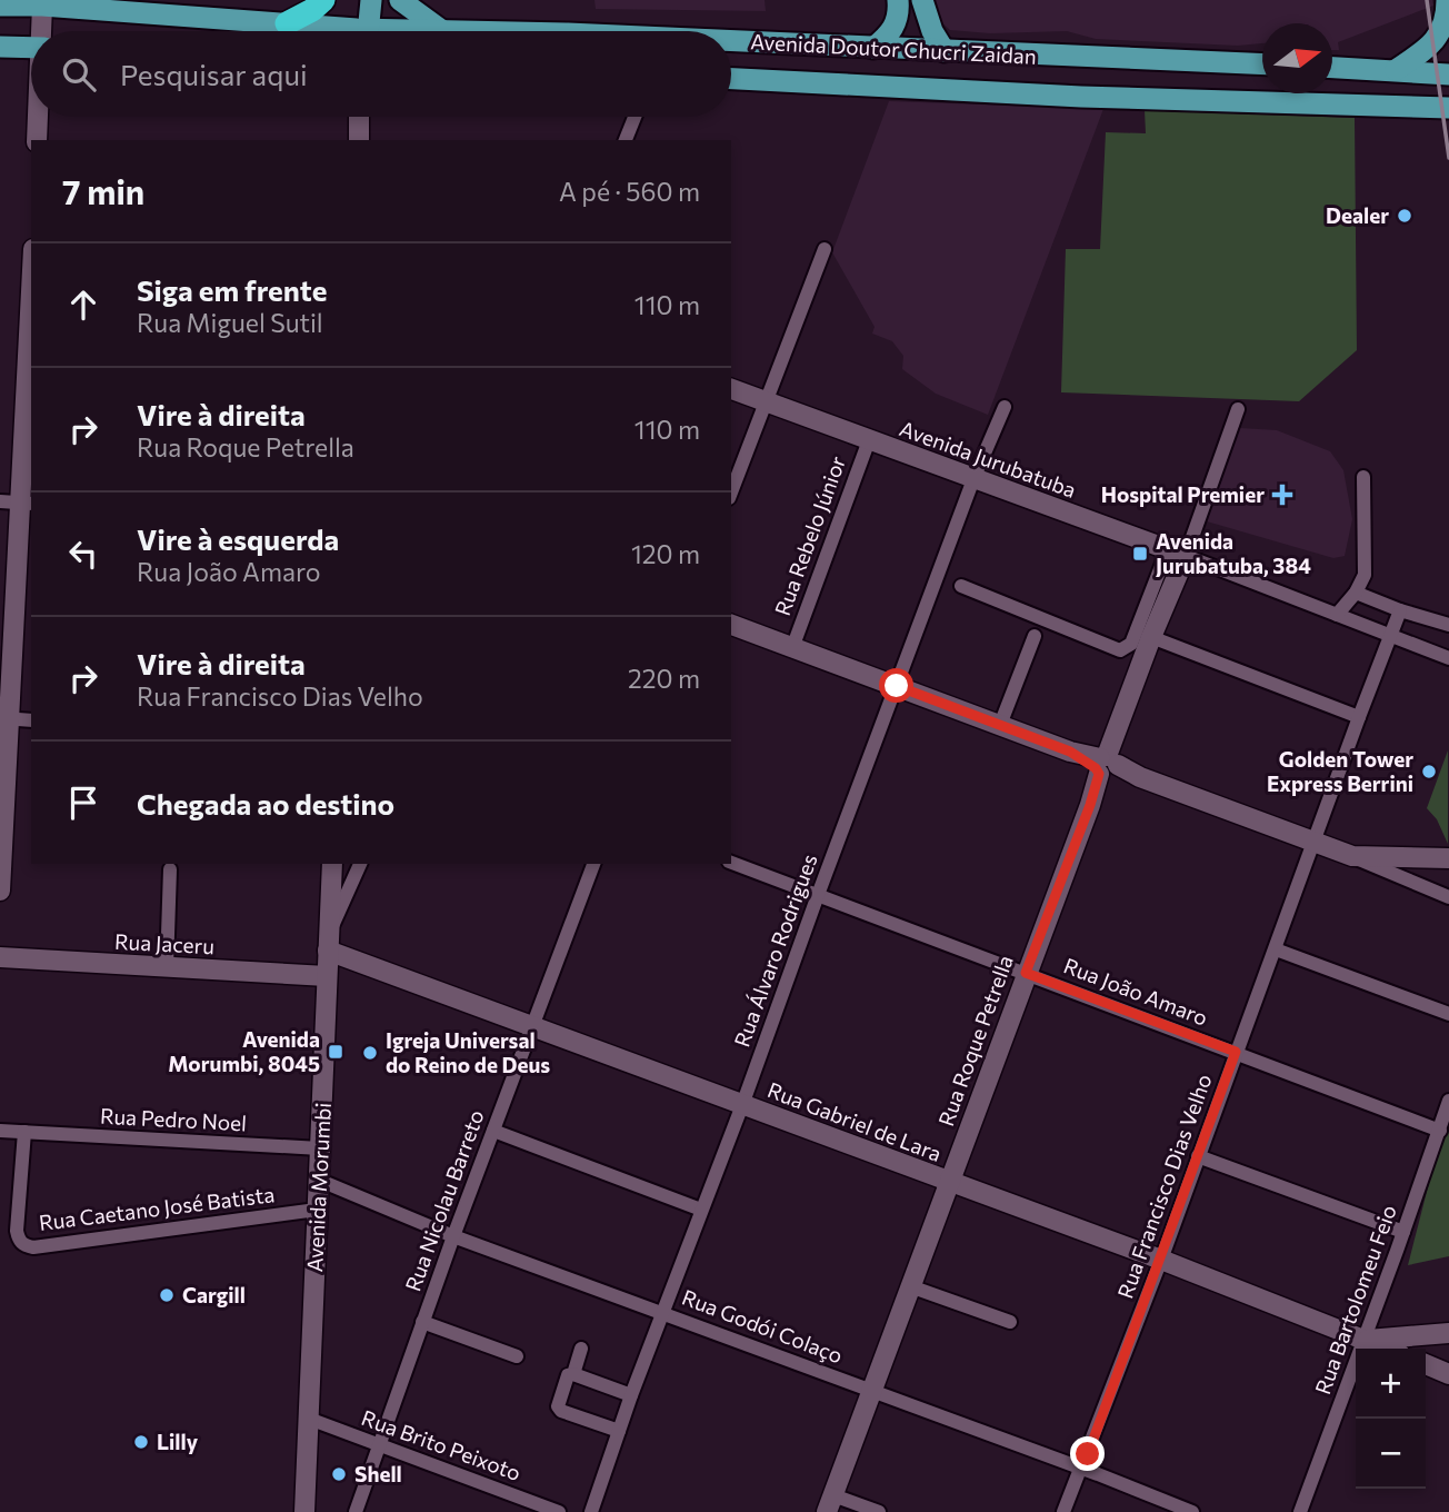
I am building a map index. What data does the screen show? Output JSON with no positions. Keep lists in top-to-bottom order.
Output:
{
  "streets": {
    "main road": ["Avenida Doutor Chucri Zaidan"],
    "street": [
      "Avenida Jurubatuba",
      "Rua Rebelo Júnior",
      "Rua Jaceru",
      "Rua Álvaro Rodrigues",
      "Rua João Amaro",
      "Rua Roque Petrella",
      "Rua Pedro Noel",
      "Rua Gabriel de Lara",
      "Rua Francisco Dias Velho",
      "Avenida Morumbi",
      "Rua Nicolau Barreto",
      "Rua Caetano José Batista",
      "Rua Bartolomeu Feio",
      "Rua Godói Colaço",
      "Rua Brito Peixoto"
    ]
  },
  "crossings": [
    ["Avenida Jurubatuba", "Rua Rebelo Júnior"],
    ["Avenida Jurubatuba", "Rua Álvaro Rodrigues"],
    ["Avenida Jurubatuba", "Rua Roque Petrella"],
    ["Avenida Jurubatuba", "Rua Francisco Dias Velho"],
    ["Rua Jaceru", "Avenida Morumbi"],
    ["Rua Álvaro Rodrigues", "Rua João Amaro"],
    ["Rua Álvaro Rodrigues", "Rua Gabriel de Lara"],
    ["Rua Álvaro Rodrigues", "Rua Godói Colaço"],
    ["Rua João Amaro", "Rua Roque Petrella"],
    ["Rua João Amaro", "Rua Francisco Dias Velho"],
    ["Rua João Amaro", "Rua Bartolomeu Feio"],
    ["Rua Roque Petrella", "Rua Gabriel de Lara"],
    ["Rua Roque Petrella", "Rua Godói Colaço"],
    ["Rua Pedro Noel", "Avenida Morumbi"],
    ["Rua Pedro Noel", "Rua Caetano José Batista"],
    ["Rua Gabriel de Lara", "Rua Francisco Dias Velho"],
    ["Rua Gabriel de Lara", "Avenida Morumbi"],
    ["Rua Gabriel de Lara", "Rua Nicolau Barreto"],
    ["Rua Gabriel de Lara", "Rua Bartolomeu Feio"],
    ["Rua Francisco Dias Velho", "Rua Godói Colaço"],
    ["Avenida Morumbi", "Rua Caetano José Batista"],
    ["Avenida Morumbi", "Rua Godói Colaço"],
    ["Avenida Morumbi", "Rua Brito Peixoto"],
    ["Rua Nicolau Barreto", "Rua Godói Colaço"],
    ["Rua Nicolau Barreto", "Rua Brito Peixoto"]
  ],
  "places": {
    "other": [
      "Dealer",
      "Golden Tower Express Berrini",
      "Igreja Universal do Reino de Deus",
      "Cargill",
      "Lilly",
      "Shell"
    ],
    "health": ["Hospital Premier"],
    "transit": ["Avenida Jurubatuba, 384", "Avenida Morumbi, 8045"]
  },
  "north": "right",
  "page": {
    "search": "Pesquisar aqui",
    "heading": ["7 min", "A pé · 560 m"],
    "list": [
      ["Siga em frente", "Rua Miguel Sutil", "110 m"],
      ["Vire à direita", "Rua Roque Petrella", "110 m"],
      ["Vire à esquerda", "Rua João Amaro", "120 m"],
      ["Vire à direita", "Rua Francisco Dias Velho", "220 m"],
      "Chegada ao destino"
    ],
    "map_buttons": ["+", "−"]
  }
}
